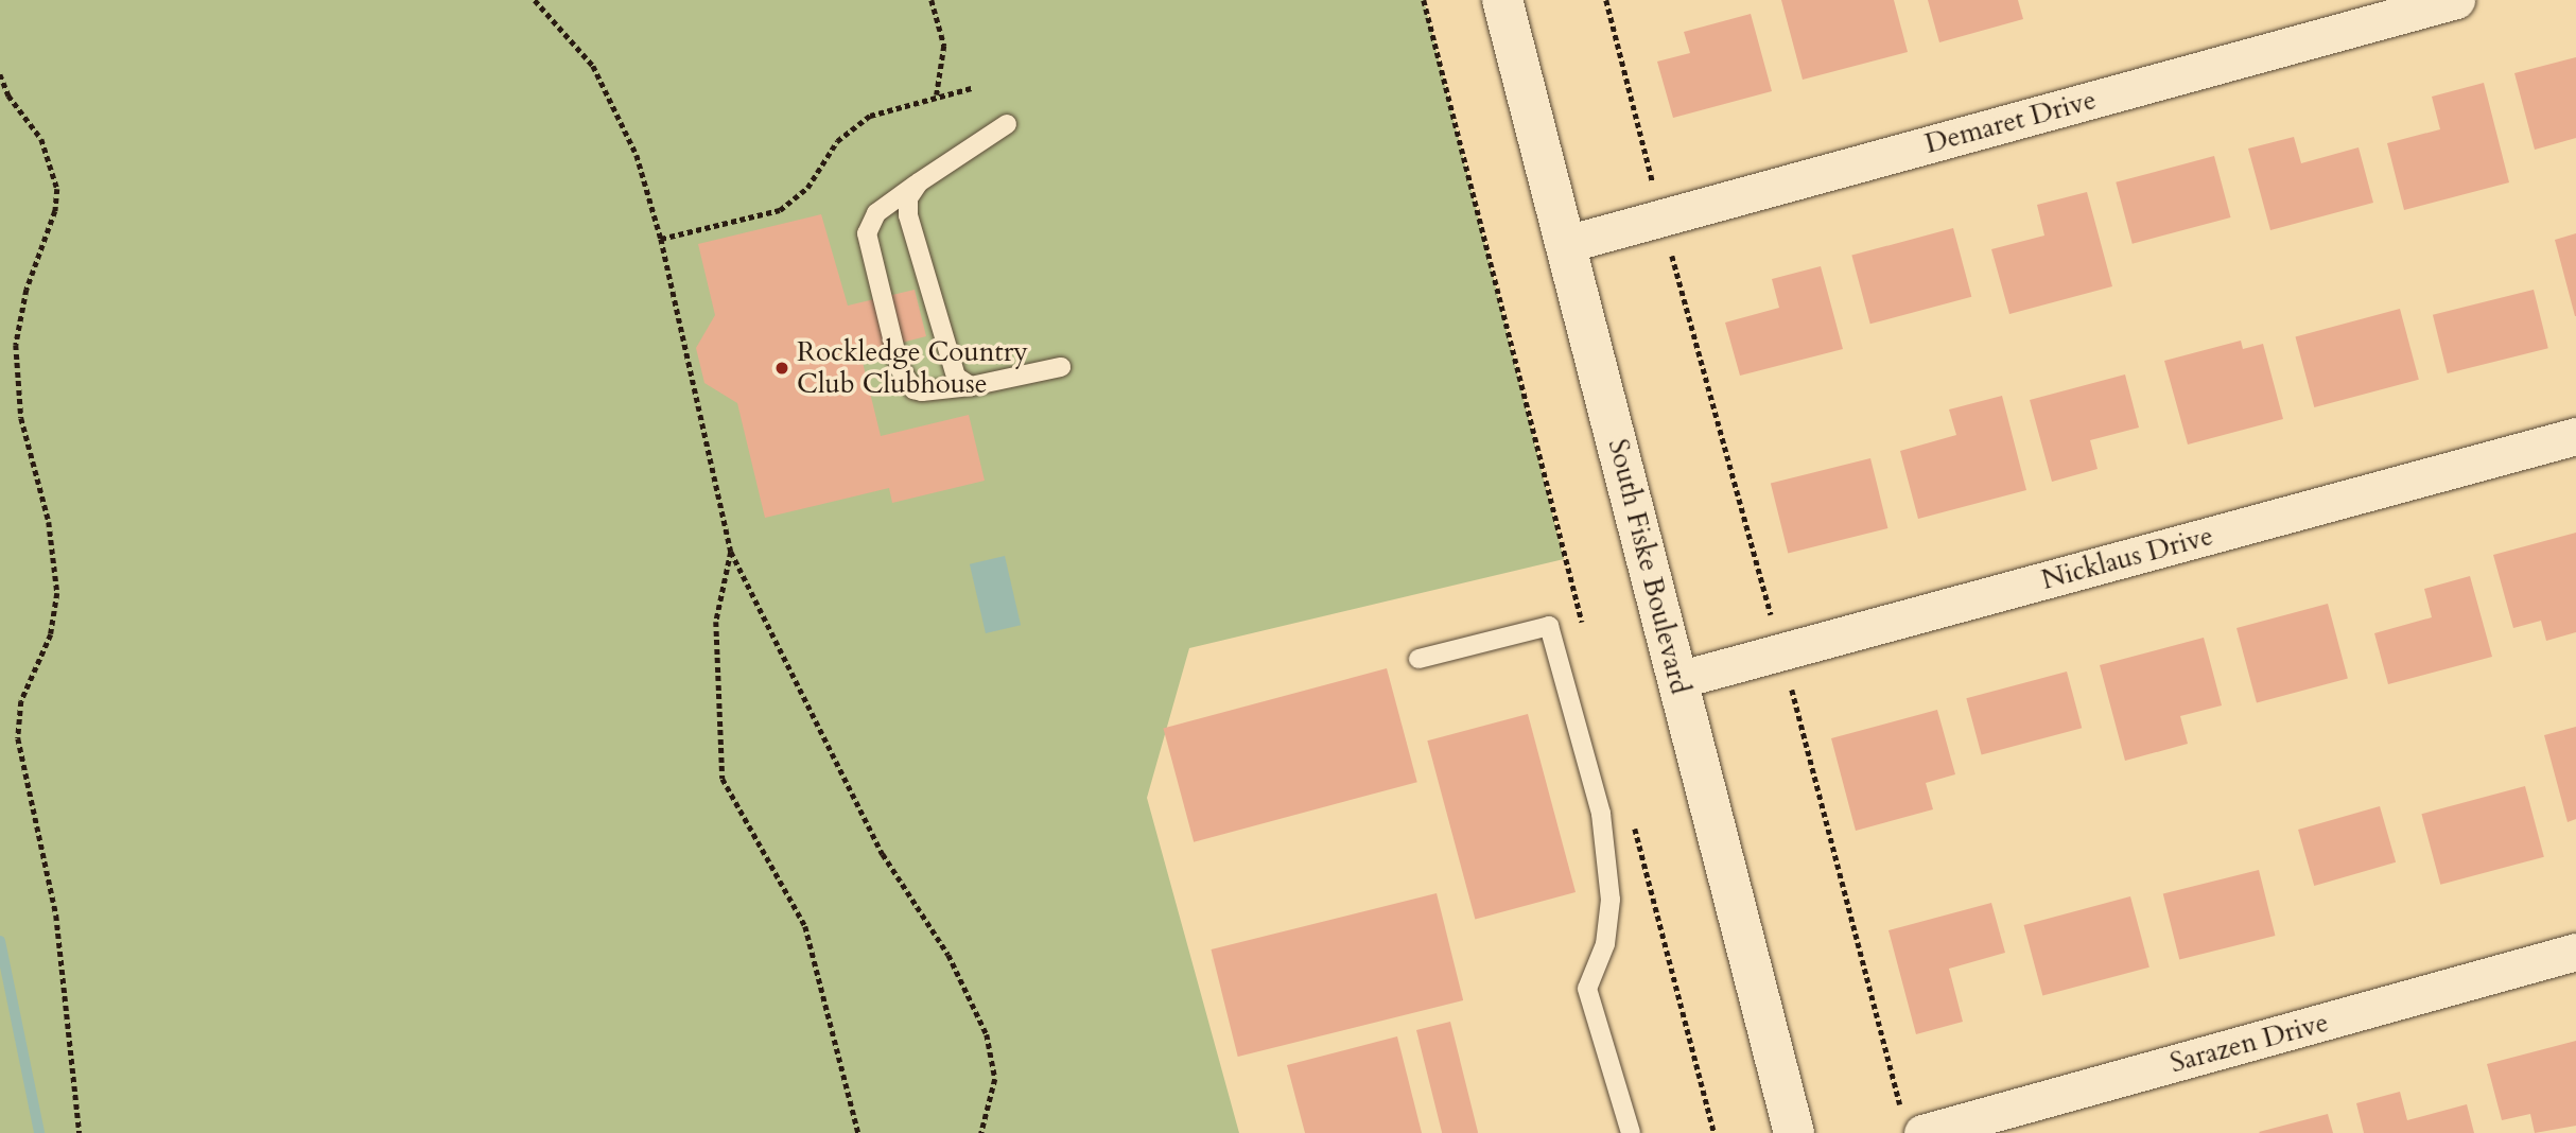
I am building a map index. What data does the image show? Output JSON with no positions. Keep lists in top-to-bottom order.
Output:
{
  "streets": {
    "main road": ["South Fiske Boulevard"],
    "street": ["Demaret Drive", "Nicklaus Drive", "Sarazen Drive"]
  },
  "crossings": [
    ["Demaret Drive", "South Fiske Boulevard"],
    ["Nicklaus Drive", "South Fiske Boulevard"]
  ],
  "places": ["Rockledge Country Club Clubhouse"]
}
